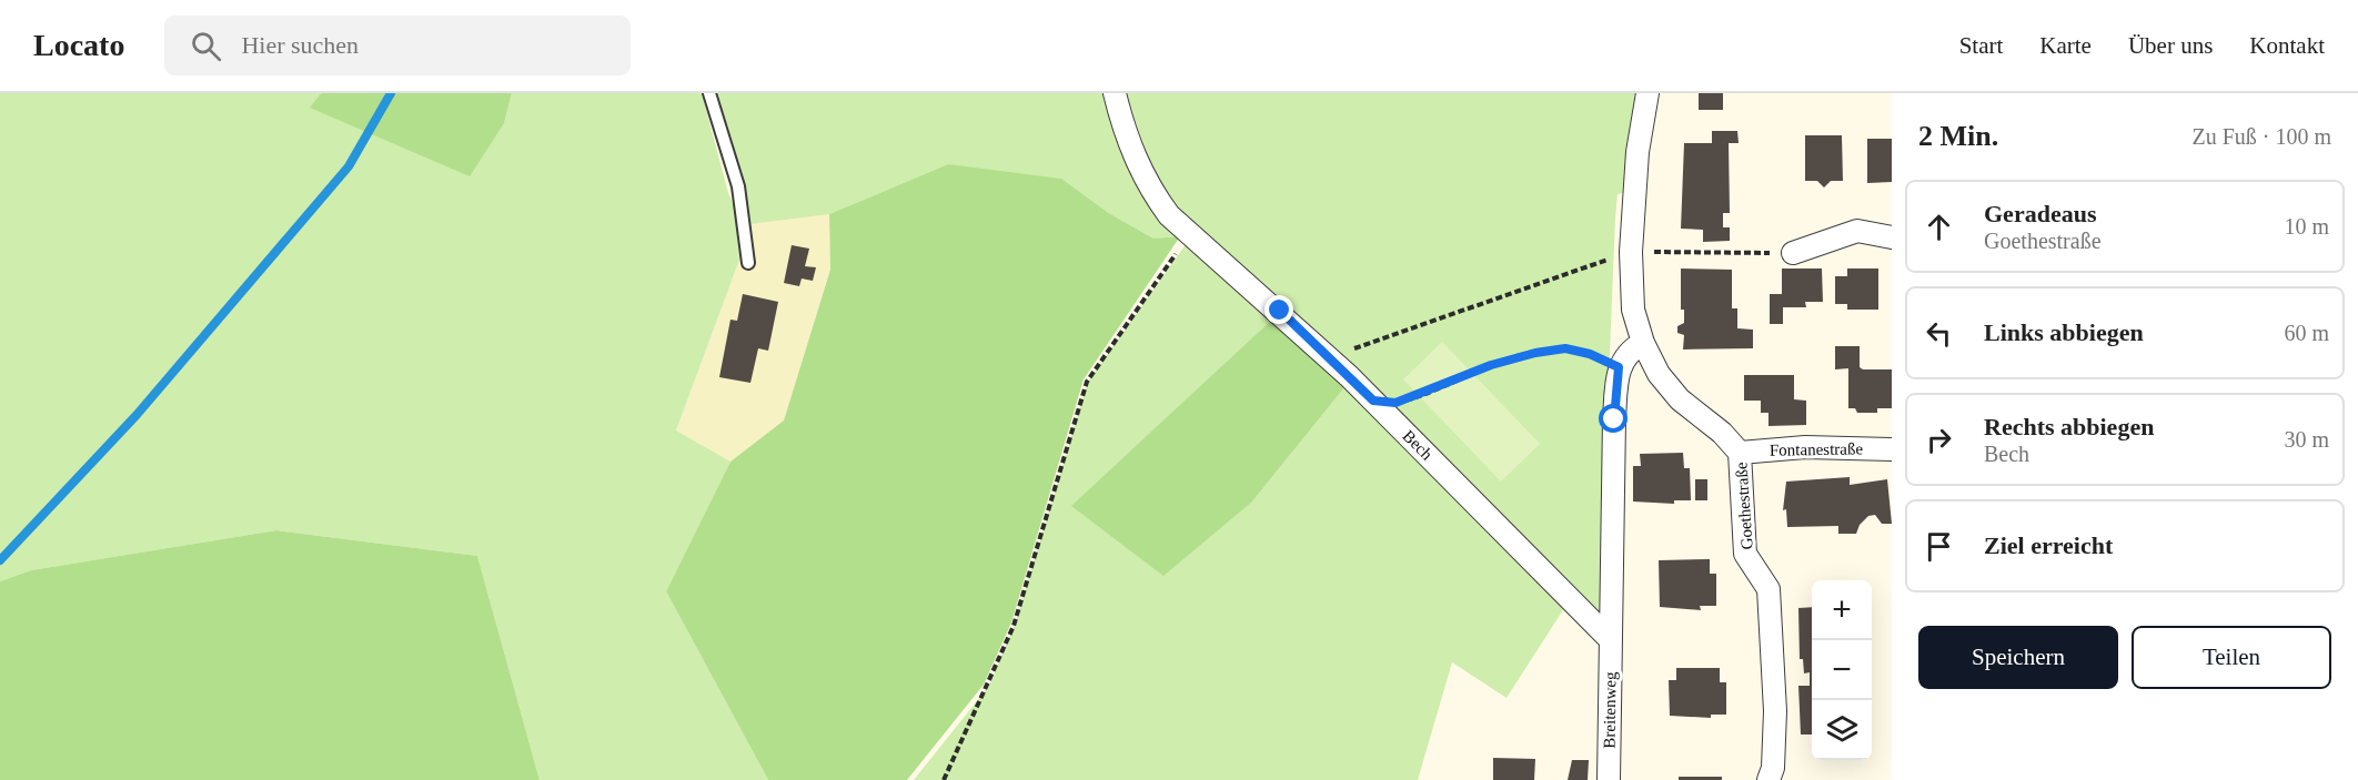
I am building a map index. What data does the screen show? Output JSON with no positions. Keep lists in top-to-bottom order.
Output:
{
  "streets": {
    "street": [
      "Bech",
      "Fontanestraße",
      "Goethestraße",
      "Breitenweg"
    ]
  },
  "crossings": [
    ["Bech", "Breitenweg"],
    ["Fontanestraße", "Goethestraße"]
  ],
  "page": {
    "header": "Locato",
    "search": "Hier suchen",
    "nav": [
      "Start",
      "Karte",
      "Über uns",
      "Kontakt"
    ],
    "heading": ["2 Min.", "Zu Fuß · 100 m"],
    "list": [
      ["Geradeaus", "Goethestraße", "10 m"],
      ["Links abbiegen", "60 m"],
      ["Rechts abbiegen", "Bech", "30 m"],
      "Ziel erreicht"
    ],
    "map_buttons": ["+", "−"],
    "buttons": ["Speichern", "Teilen"]
  }
}
